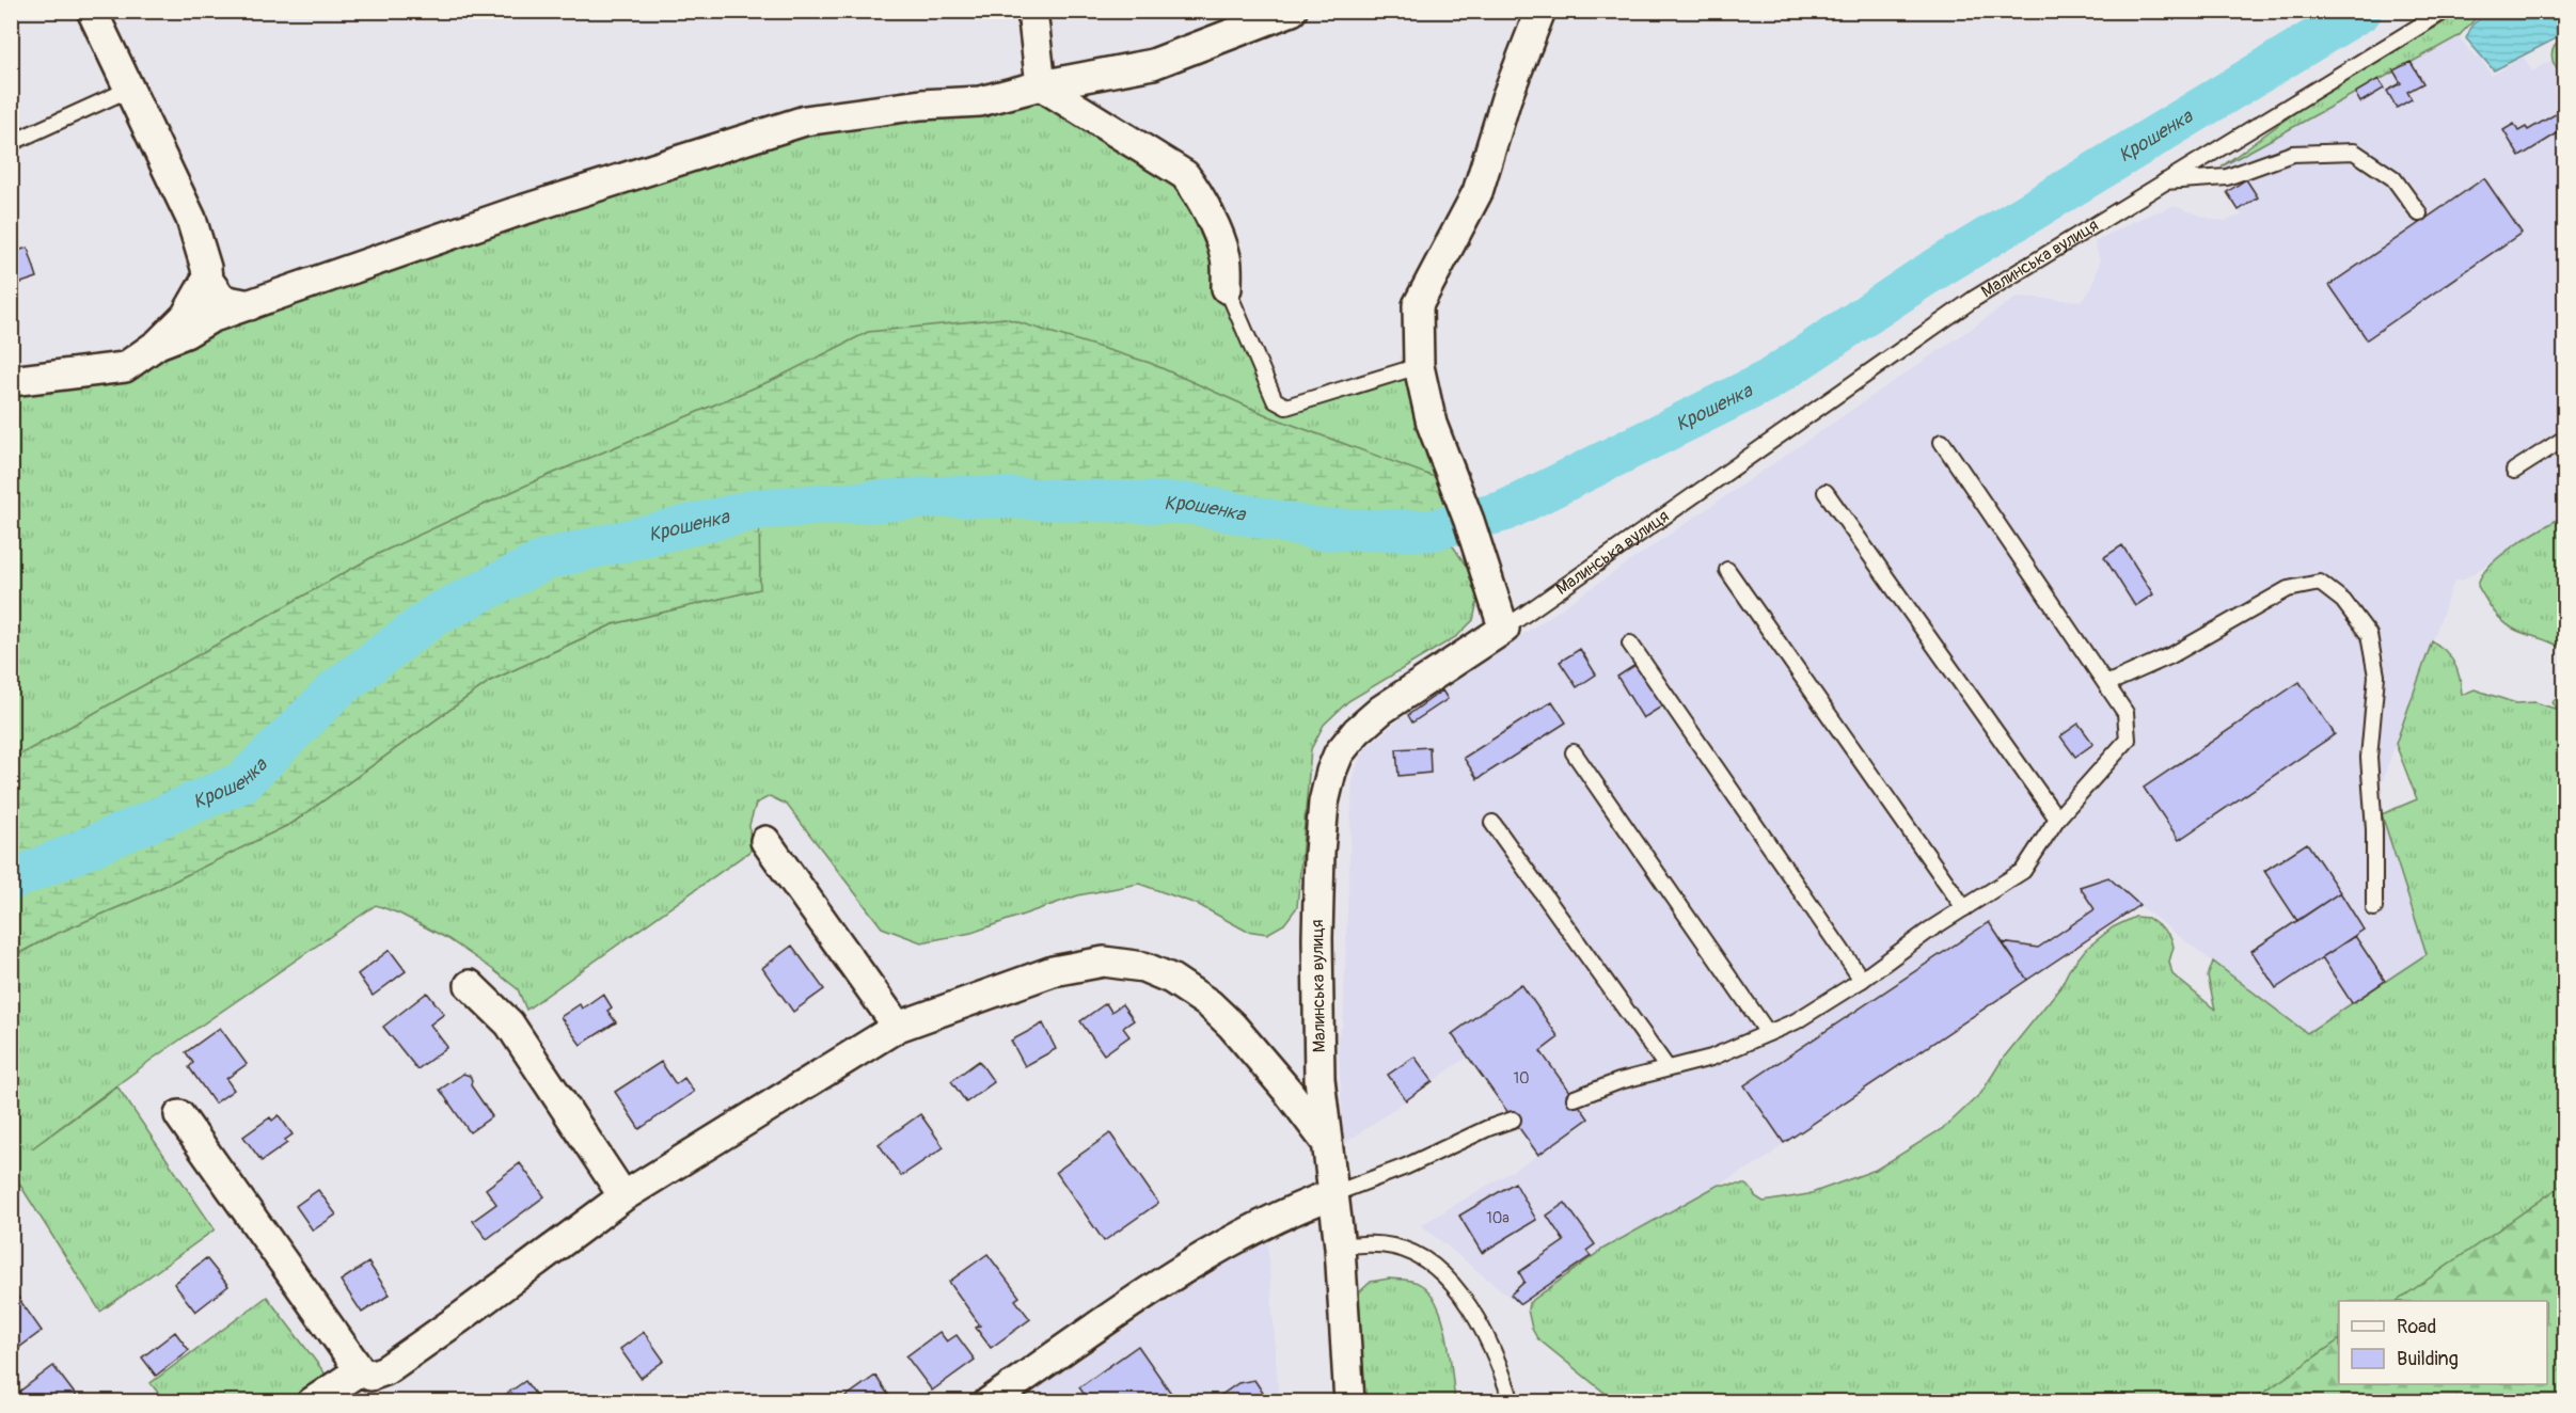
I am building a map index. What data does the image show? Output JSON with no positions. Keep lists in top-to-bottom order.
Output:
{
  "streets": {
    "street": ["Малинська вулиця"]
  },
  "water": ["Крошенка"],
  "house_numbers": ["10", "10а"],
  "legend": ["Road", "Building"]
}
